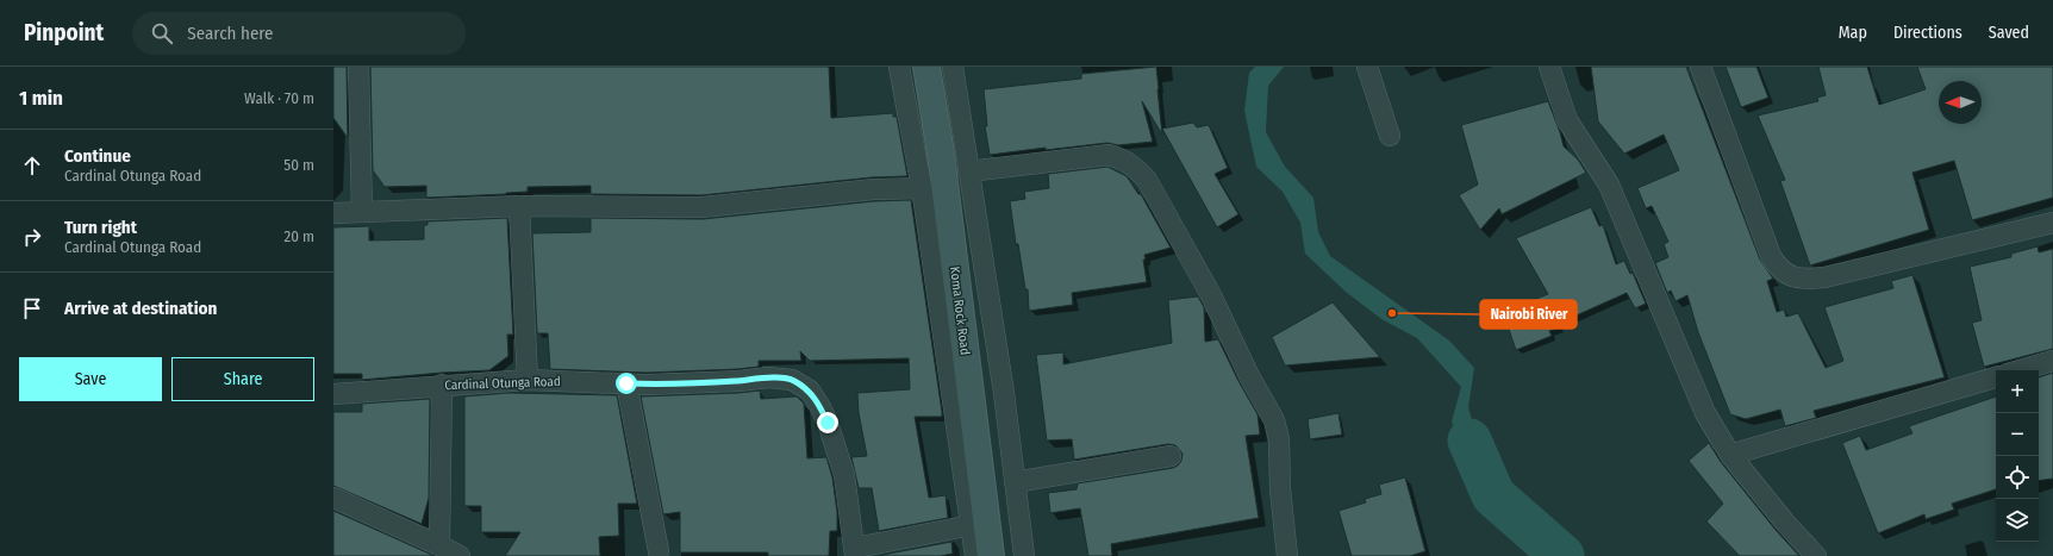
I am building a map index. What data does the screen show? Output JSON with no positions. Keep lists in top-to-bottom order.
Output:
{
  "streets": {
    "main road": ["Koma Rock Road"],
    "street": ["Cardinal Otunga Road"]
  },
  "places": ["Nairobi River"],
  "north": "left",
  "page": {
    "header": "Pinpoint",
    "search": "Search here",
    "nav": ["Map", "Directions", "Saved"],
    "heading": ["1 min", "Walk · 70 m"],
    "list": [
      ["Continue", "Cardinal Otunga Road", "50 m"],
      ["Turn right", "Cardinal Otunga Road", "20 m"],
      "Arrive at destination"
    ],
    "buttons": ["Save", "Share"],
    "map_buttons": ["+", "−"]
  }
}
